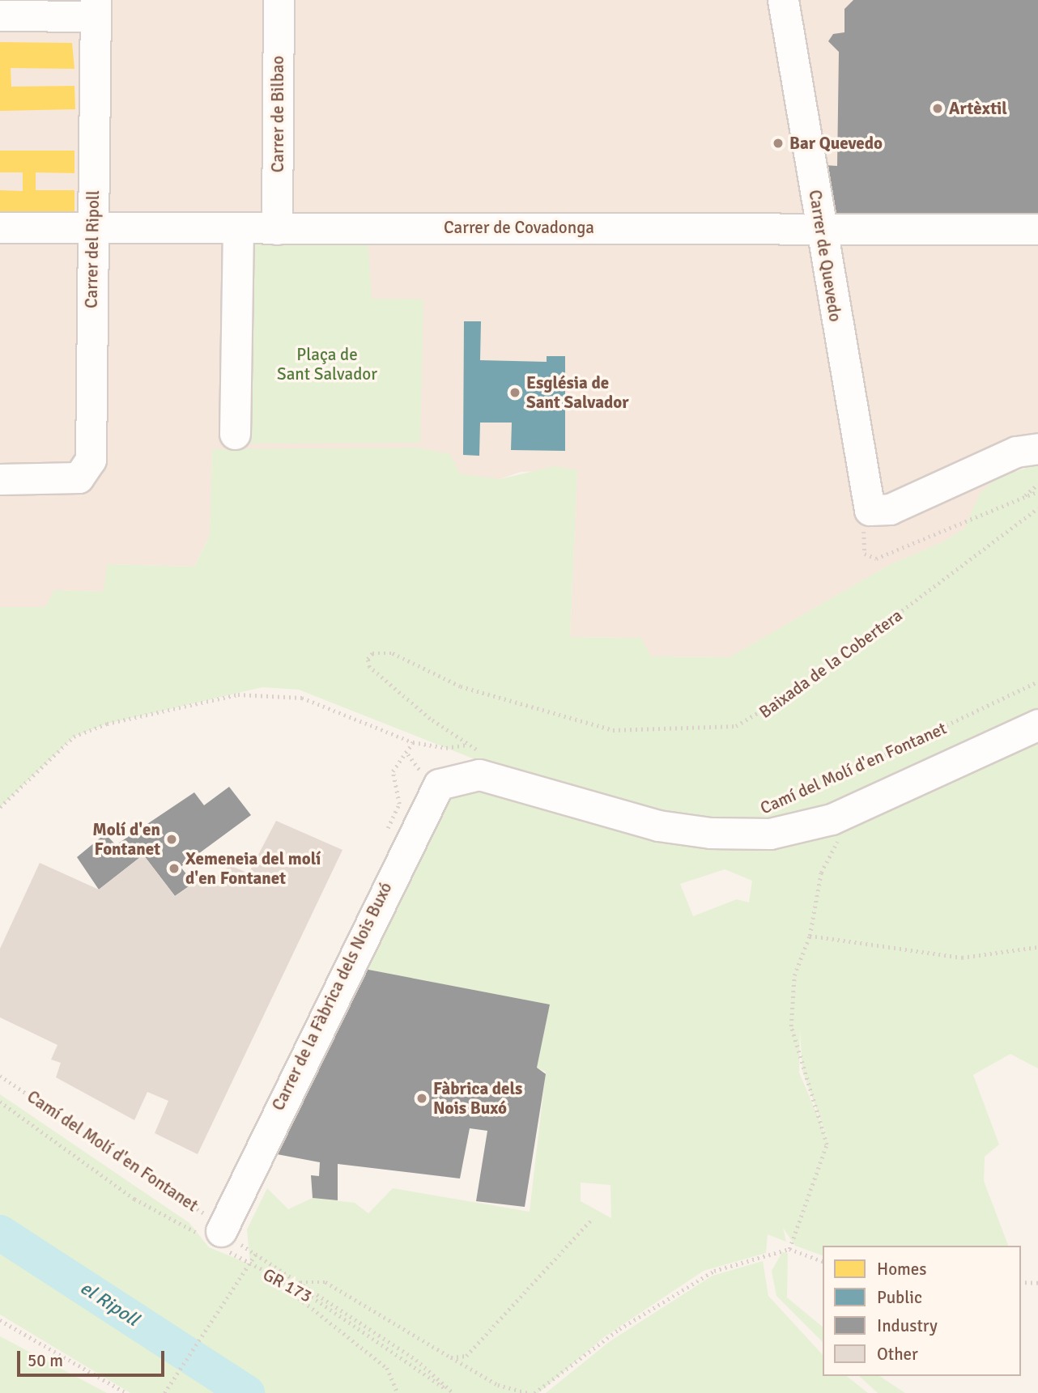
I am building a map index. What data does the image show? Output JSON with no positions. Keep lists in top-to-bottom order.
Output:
{
  "streets": {
    "street": [
      "Carrer de Bilbao",
      "Carrer de Covadonga",
      "Carrer del Ripoll",
      "Carrer de Quevedo",
      "Camí del Molí d'en Fontanet",
      "Carrer de la Fàbrica dels Nois Buxó"
    ],
    "path": ["Baixada de la Cobertera", "GR 173"]
  },
  "crossings": [
    ["Carrer de Bilbao", "Carrer de Covadonga"],
    ["Carrer de Covadonga", "Carrer del Ripoll"],
    ["Carrer de Covadonga", "Carrer de Quevedo"],
    ["Camí del Molí d'en Fontanet", "Carrer de la Fàbrica dels Nois Buxó"]
  ],
  "water": ["el Ripoll"],
  "parks": ["Plaça de Sant Salvador"],
  "places": [
    "Artèxtil",
    "Bar Quevedo",
    "Església de Sant Salvador",
    "Molí d'en Fontanet",
    "Xemeneia del molí d'en Fontanet",
    "Fàbrica dels Nois Buxó"
  ],
  "legend": [
    "Homes",
    "Public",
    "Industry",
    "Other"
  ],
  "scale_bar": "50 m"
}
